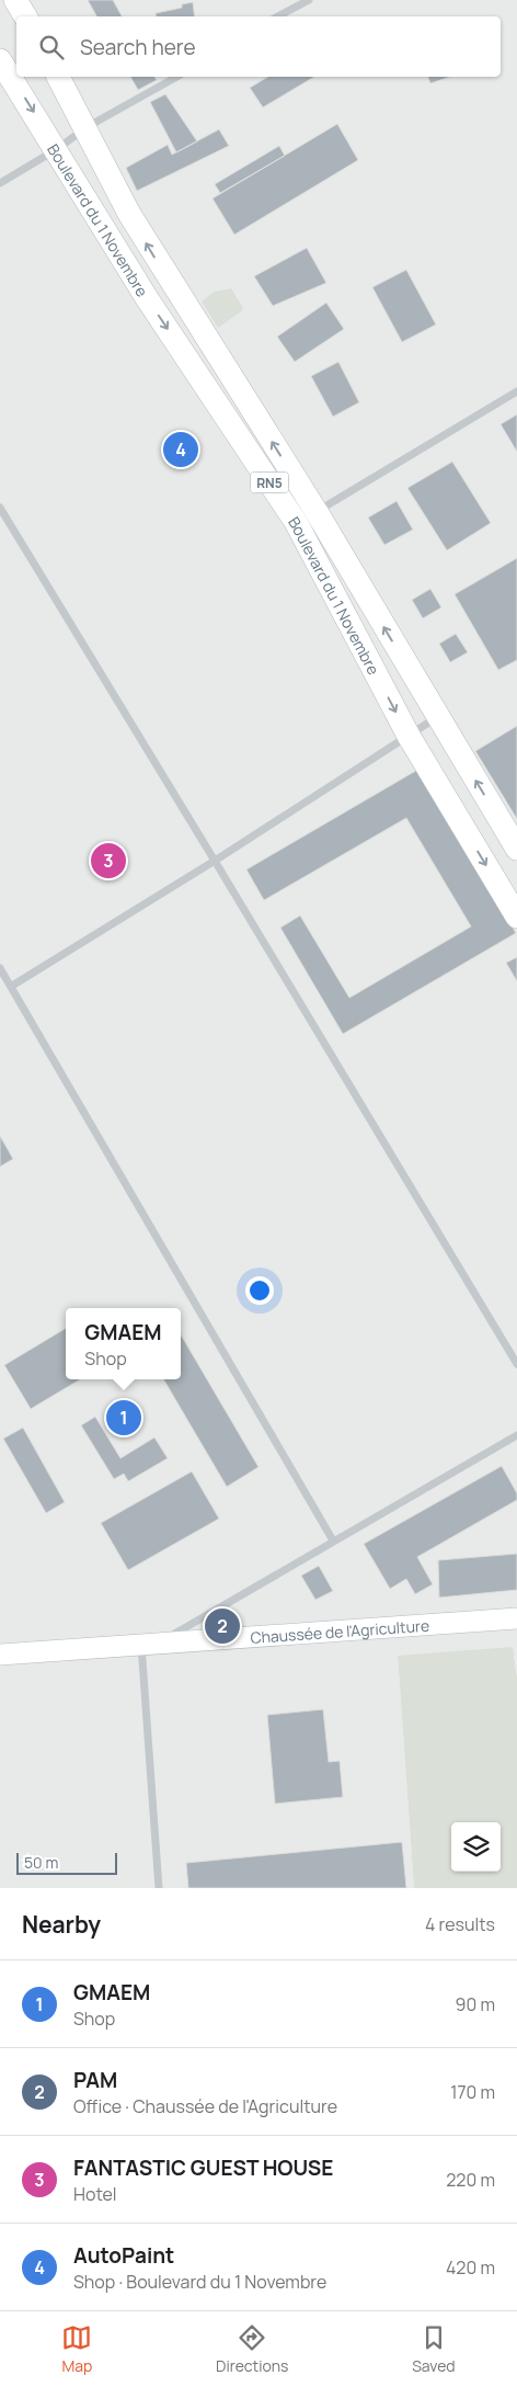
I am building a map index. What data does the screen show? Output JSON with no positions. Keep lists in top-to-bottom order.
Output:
{
  "streets": {
    "main road": ["Boulevard du 1 Novembre", "RN5"],
    "street": ["Chaussée de l'Agriculture"]
  },
  "scale_bar": "50 m",
  "page": {
    "search": "Search here",
    "pins": [
      "4",
      "3",
      "1",
      "2"
    ],
    "popup": ["GMAEM", "Shop"],
    "scale": "50 m",
    "heading": ["Nearby", "4 results"],
    "list": [
      {
        "mark": "1",
        "name": "GMAEM",
        "note": "Shop",
        "value": "90 m"
      },
      {
        "mark": "2",
        "name": "PAM",
        "note": "Office · Chaussée de l'Agriculture",
        "value": "170 m"
      },
      {
        "mark": "3",
        "name": "FANTASTIC GUEST HOUSE",
        "note": "Hotel",
        "value": "220 m"
      },
      {
        "mark": "4",
        "name": "AutoPaint",
        "note": "Shop · Boulevard du 1 Novembre",
        "value": "420 m"
      }
    ],
    "nav": ["Map", "Directions", "Saved"]
  }
}
